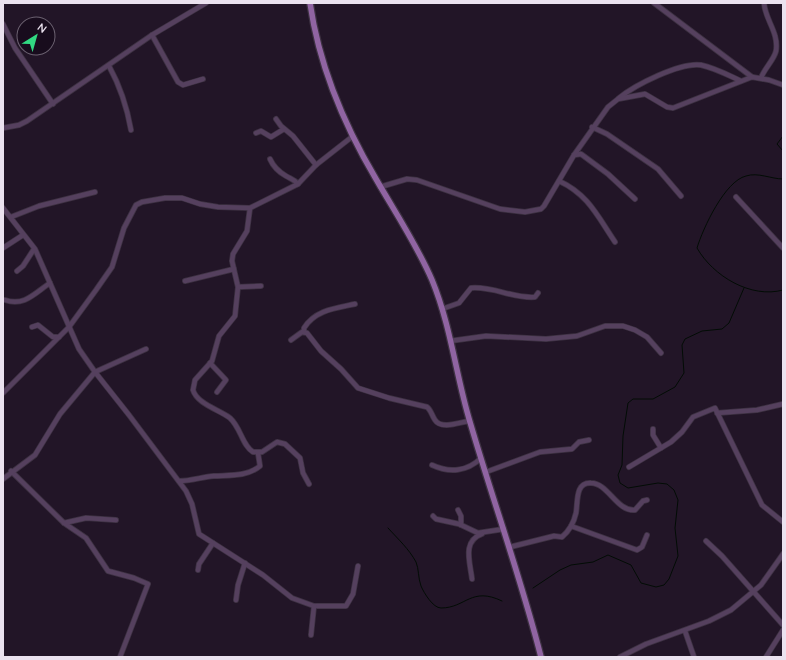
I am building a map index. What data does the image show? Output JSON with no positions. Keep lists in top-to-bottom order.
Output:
{
  "north": "top right"
}
